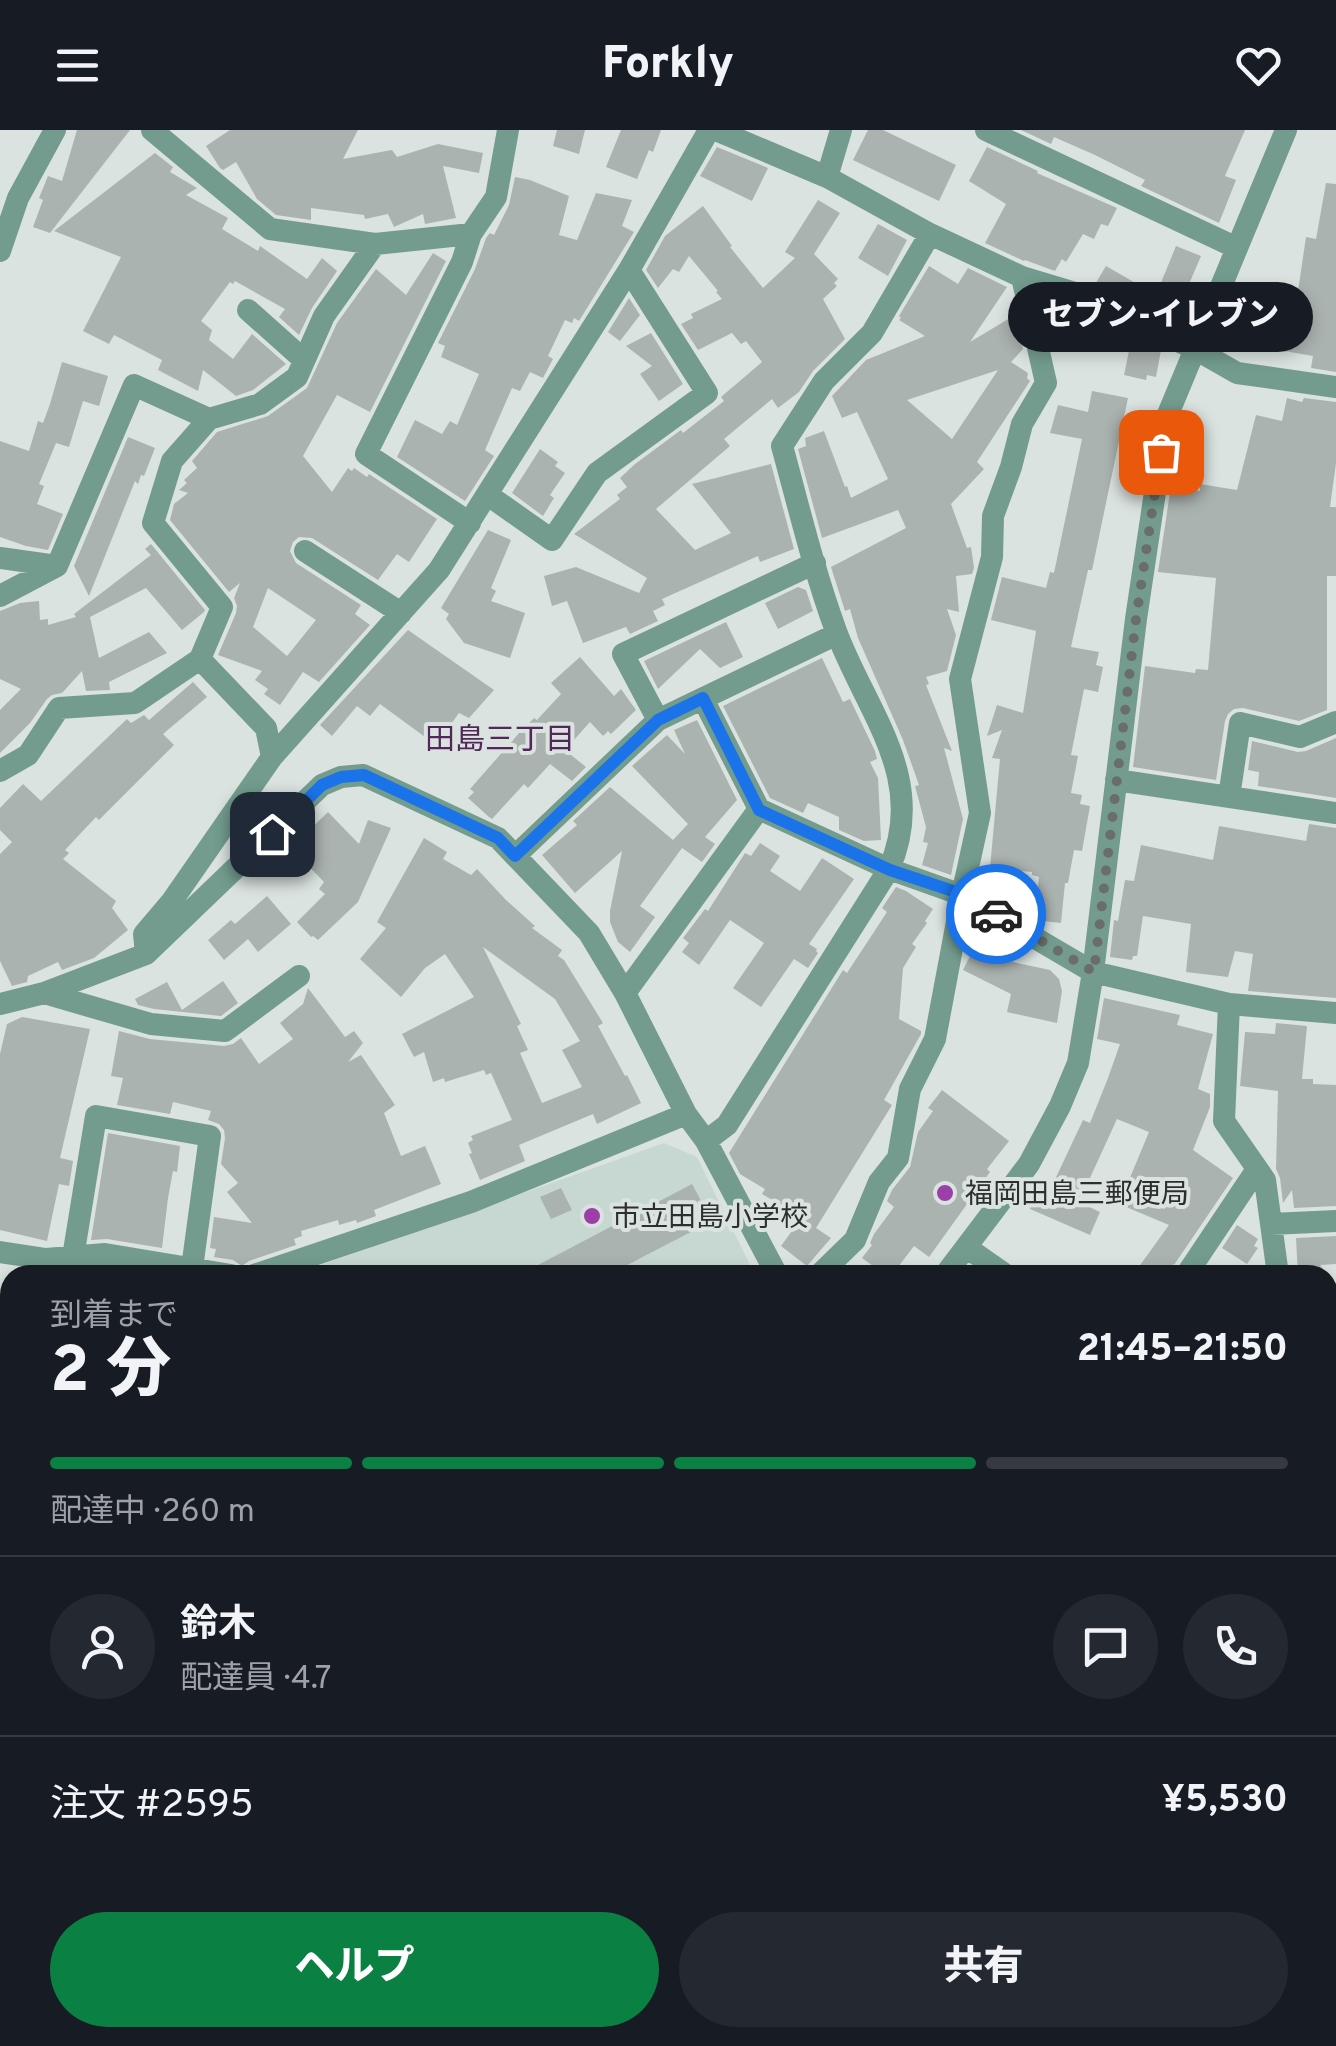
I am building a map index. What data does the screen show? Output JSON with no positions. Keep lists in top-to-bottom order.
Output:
{
  "districts": ["田島三丁目"],
  "places": ["セブン-イレブン", "福岡田島三郵便局", "市立田島小学校"],
  "page": {
    "header": "Forkly",
    "bubble": "セブン-イレブン",
    "heading": ["2 分", "到着まで", "21:45–21:50"],
    "panel": [
      "鈴木",
      "配達員 · 4.7",
      "注文 #2595",
      "¥5,530"
    ],
    "bar": "配達中 · 260 m",
    "buttons": ["ヘルプ", "共有"]
  }
}
